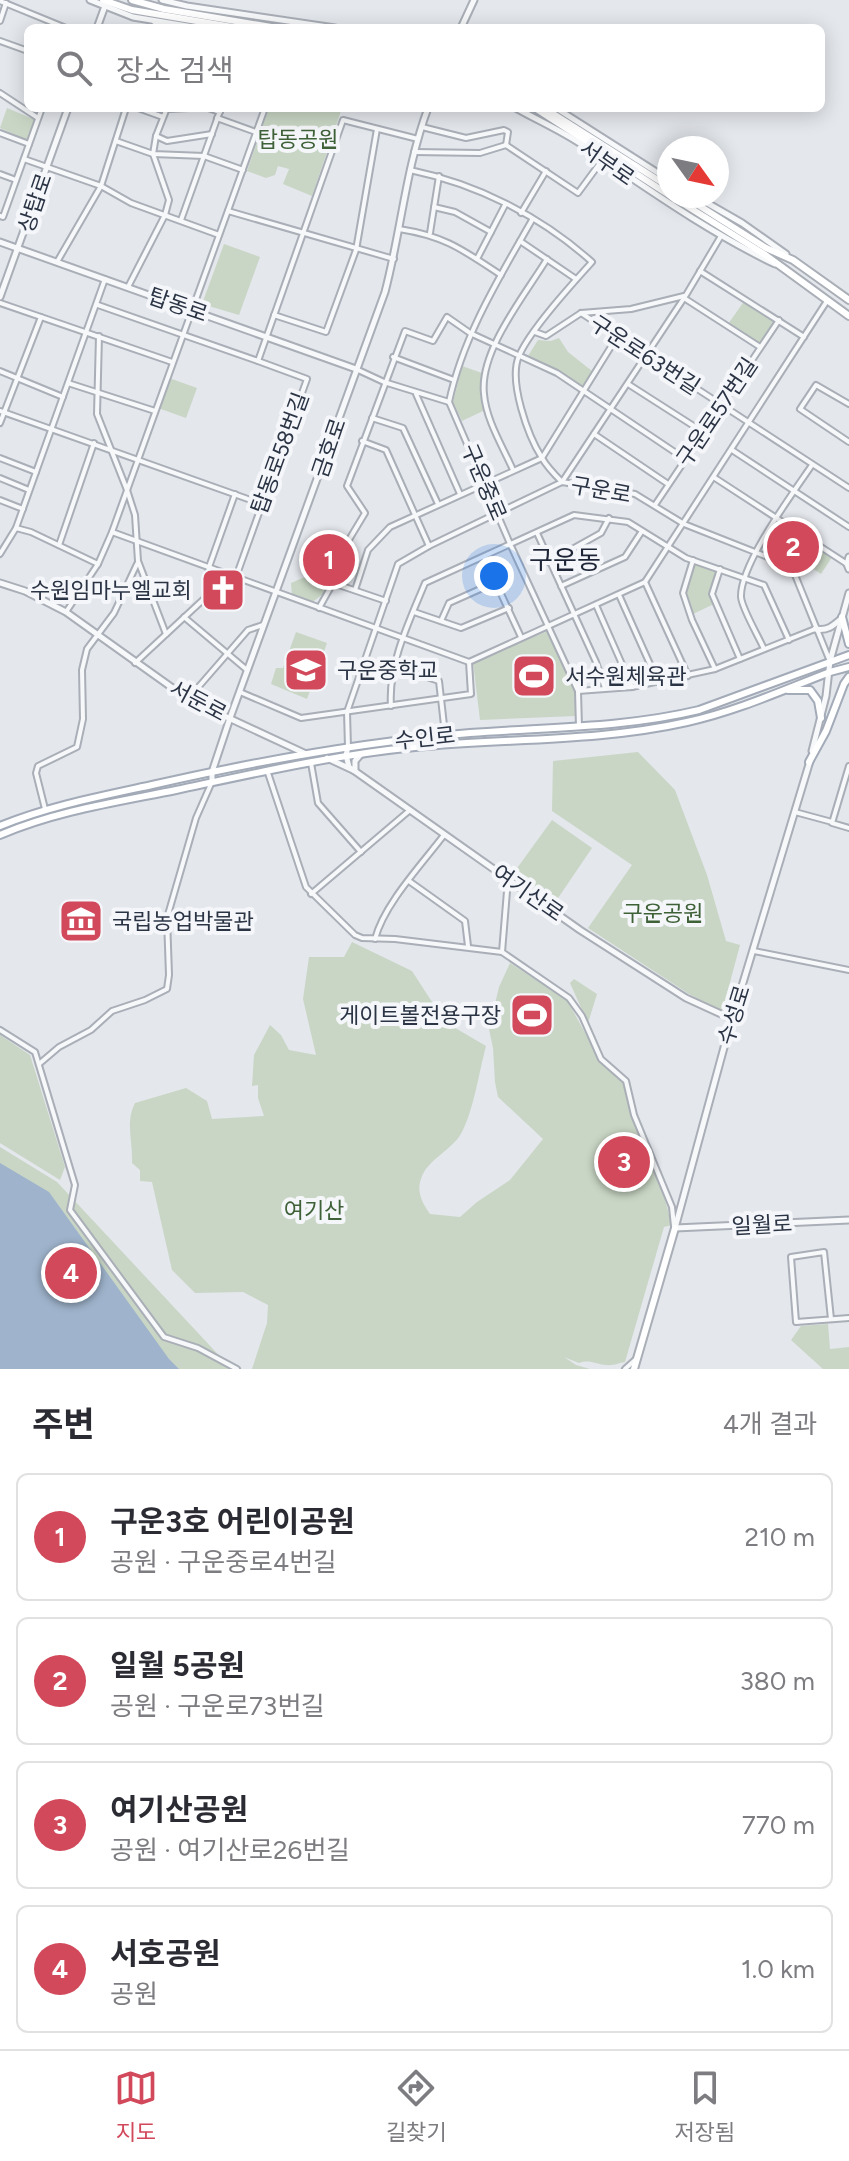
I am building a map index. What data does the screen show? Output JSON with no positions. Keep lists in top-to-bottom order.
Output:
{
  "streets": {
    "main road": ["서부로", "수인로", "수성로"],
    "street": [
      "상탑로",
      "탑동로",
      "구운로63번길",
      "구운로57번길",
      "금호로",
      "탑동로58번길",
      "구운중로",
      "구운로",
      "서둔로",
      "여기산로",
      "일월로"
    ]
  },
  "crossings": [
    ["상탑로", "탑동로"],
    ["탑동로", "금호로"],
    ["구운로63번길", "구운로57번길"],
    ["구운로57번길", "구운로"],
    ["금호로", "서둔로"],
    ["금호로", "수인로"],
    ["구운중로", "구운로"],
    ["구운중로", "수인로"],
    ["구운로", "수인로"],
    ["구운로", "수성로"],
    ["서둔로", "수인로"],
    ["수인로", "여기산로"],
    ["수인로", "수성로"],
    ["여기산로", "수성로"],
    ["수성로", "일월로"]
  ],
  "districts": ["구운동"],
  "parks": ["탑동공원", "구운공원", "여기산"],
  "places": {
    "church": ["수원임마누엘교회"],
    "school or university": ["구운중학교"],
    "sports": ["서수원체육관", "게이트볼전용구장"],
    "museum": ["국립농업박물관"]
  },
  "north": "bottom right",
  "page": {
    "search": "장소 검색",
    "pins": [
      "2",
      "1",
      "3",
      "4"
    ],
    "heading": ["주변", "4개 결과"],
    "list": [
      {
        "mark": "1",
        "name": "구운3호 어린이공원",
        "note": "공원 · 구운중로4번길",
        "value": "210 m"
      },
      {
        "mark": "2",
        "name": "일월 5공원",
        "note": "공원 · 구운로73번길",
        "value": "380 m"
      },
      {
        "mark": "3",
        "name": "여기산공원",
        "note": "공원 · 여기산로26번길",
        "value": "770 m"
      },
      {
        "mark": "4",
        "name": "서호공원",
        "note": "공원",
        "value": "1.0 km"
      }
    ],
    "nav": ["지도", "길찾기", "저장됨"]
  }
}
